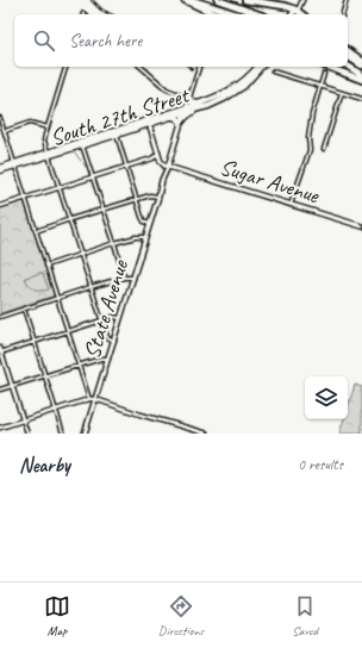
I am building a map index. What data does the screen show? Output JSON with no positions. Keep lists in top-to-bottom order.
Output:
{
  "streets": {
    "main road": ["South 27th Street", "Sugar Avenue", "State Avenue"]
  },
  "crossings": [
    ["South 27th Street", "State Avenue"],
    ["Sugar Avenue", "State Avenue"]
  ],
  "page": {
    "search": "Search here",
    "heading": ["Nearby", "0 results"],
    "nav": ["Map", "Directions", "Saved"]
  }
}
